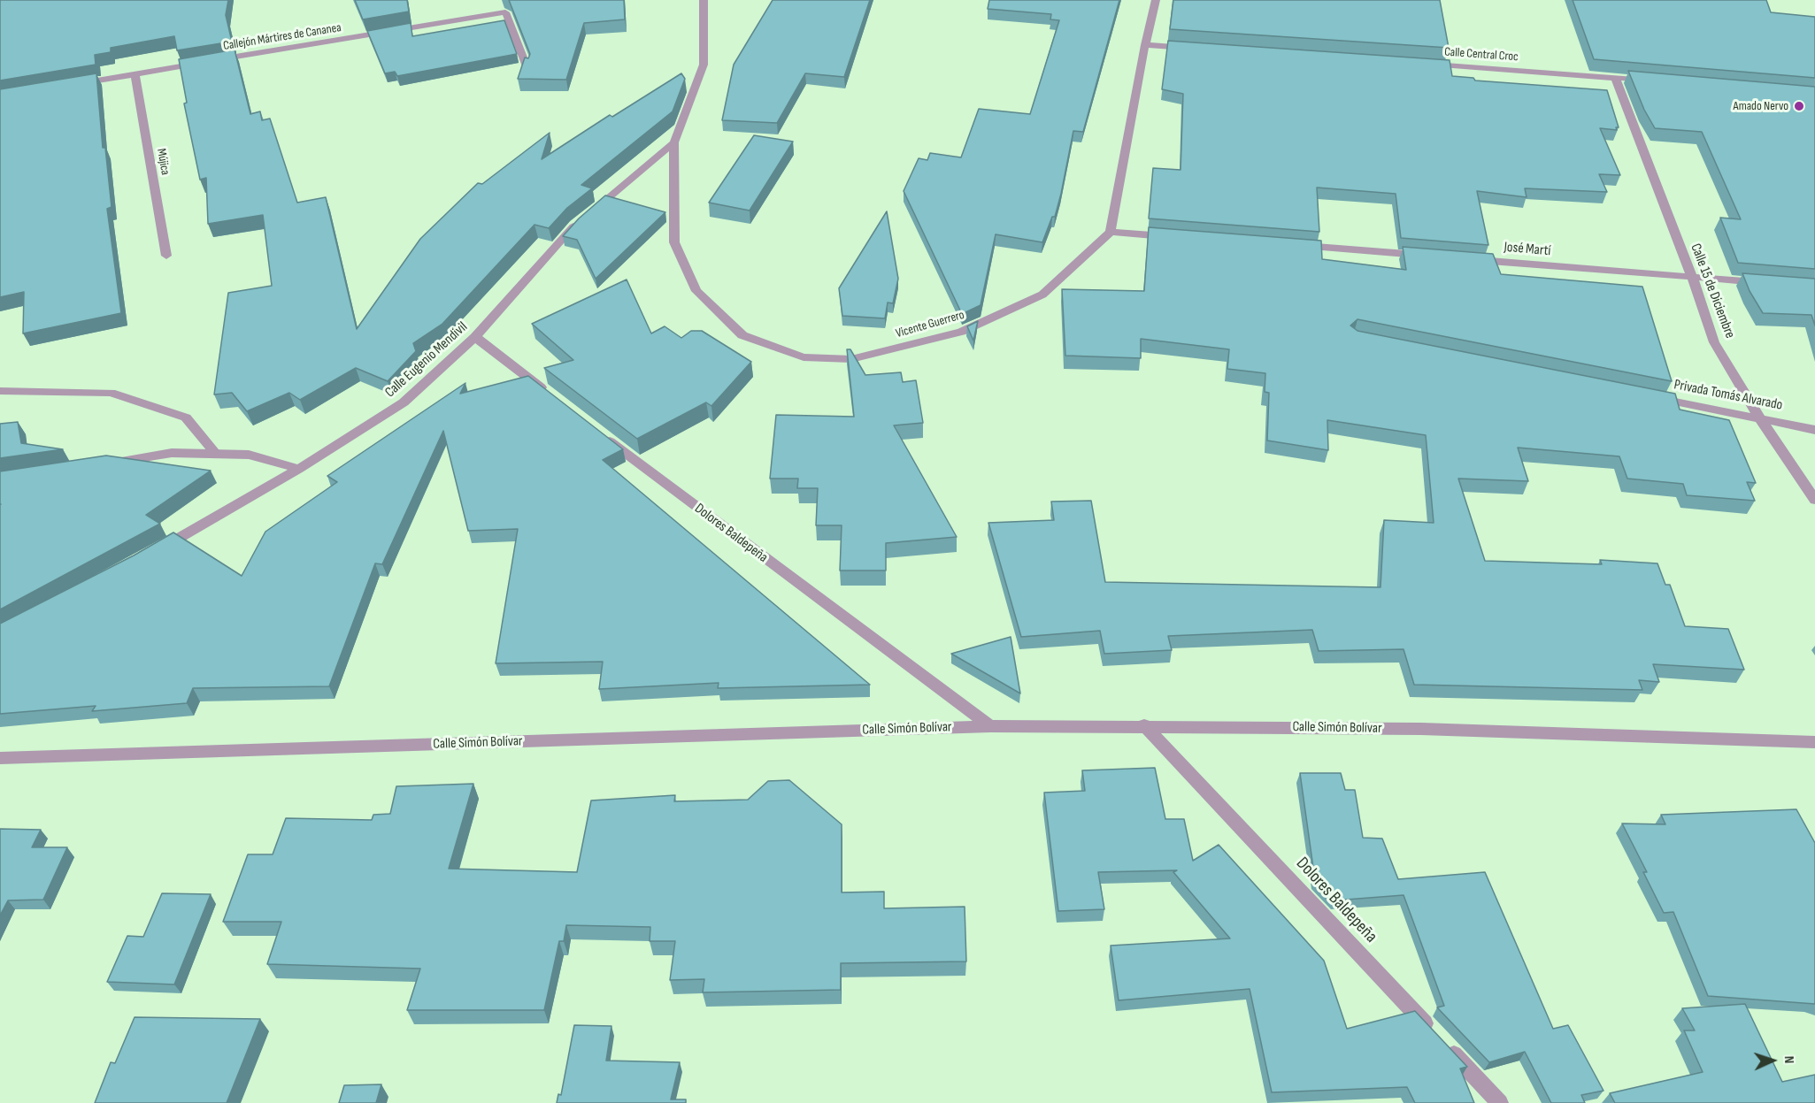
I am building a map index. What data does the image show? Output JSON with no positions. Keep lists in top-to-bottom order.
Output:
{
  "streets": {
    "street": [
      "Callejón Mártires de Cananea",
      "Calle Central Croc",
      "Mújica",
      "José Martí",
      "Calle 15 de Diciembre",
      "Vicente Guerrero",
      "Calle Eugenio Mendivil",
      "Privada Tomás Alvarado",
      "Dolores Baldepeña",
      "Calle Simón Bolívar"
    ]
  },
  "crossings": [
    ["Callejón Mártires de Cananea", "Mújica"],
    ["Calle Central Croc", "Calle 15 de Diciembre"],
    ["José Martí", "Calle 15 de Diciembre"],
    ["Calle 15 de Diciembre", "Privada Tomás Alvarado"],
    ["Vicente Guerrero", "Calle Eugenio Mendivil"],
    ["Dolores Baldepeña", "Calle Simón Bolívar"]
  ],
  "places": ["Amado Nervo"],
  "north": "right"
}
